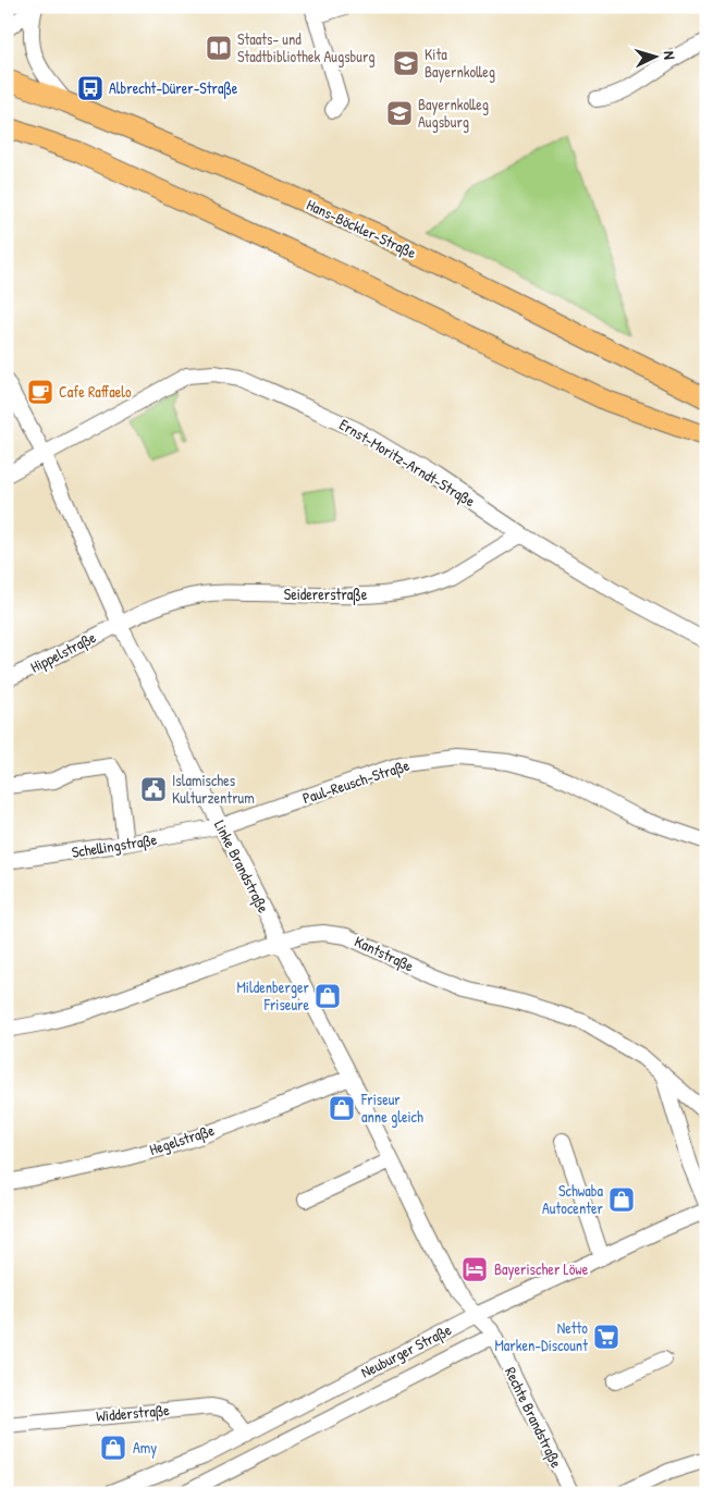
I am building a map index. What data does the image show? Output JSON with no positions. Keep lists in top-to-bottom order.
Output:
{
  "streets": {
    "main road": ["Hans-Böckler-Straße"],
    "street": [
      "Ernst-Moritz-Arndt-Straße",
      "Seidererstraße",
      "Hippelstraße",
      "Paul-Reusch-Straße",
      "Schellingstraße",
      "Linke Brandstraße",
      "Kantstraße",
      "Hegelstraße",
      "Neuburger Straße",
      "Widderstraße",
      "Rechte Brandstraße"
    ]
  },
  "crossings": [
    ["Ernst-Moritz-Arndt-Straße", "Seidererstraße"],
    ["Ernst-Moritz-Arndt-Straße", "Linke Brandstraße"],
    ["Seidererstraße", "Hippelstraße"],
    ["Seidererstraße", "Linke Brandstraße"],
    ["Hippelstraße", "Linke Brandstraße"],
    ["Paul-Reusch-Straße", "Schellingstraße"],
    ["Paul-Reusch-Straße", "Linke Brandstraße"],
    ["Schellingstraße", "Linke Brandstraße"],
    ["Linke Brandstraße", "Kantstraße"],
    ["Linke Brandstraße", "Hegelstraße"],
    ["Linke Brandstraße", "Neuburger Straße"],
    ["Linke Brandstraße", "Rechte Brandstraße"],
    ["Neuburger Straße", "Widderstraße"],
    ["Neuburger Straße", "Rechte Brandstraße"]
  ],
  "places": {
    "library": ["Staats- und Stadtbibliothek Augsburg"],
    "school or university": ["Kita Bayernkolleg", "Bayernkolleg Augsburg"],
    "bus stop": ["Albrecht-Dürer-Straße"],
    "cafe": ["Cafe Raffaelo"],
    "public building": ["Islamisches Kulturzentrum"],
    "shop": [
      "Mildenberger Friseure",
      "Friseur anne gleich",
      "Schwaba Autocenter",
      "Amy"
    ],
    "hotel": ["Bayerischer Löwe"],
    "supermarket": ["Netto Marken-Discount"]
  },
  "north": "right"
}
